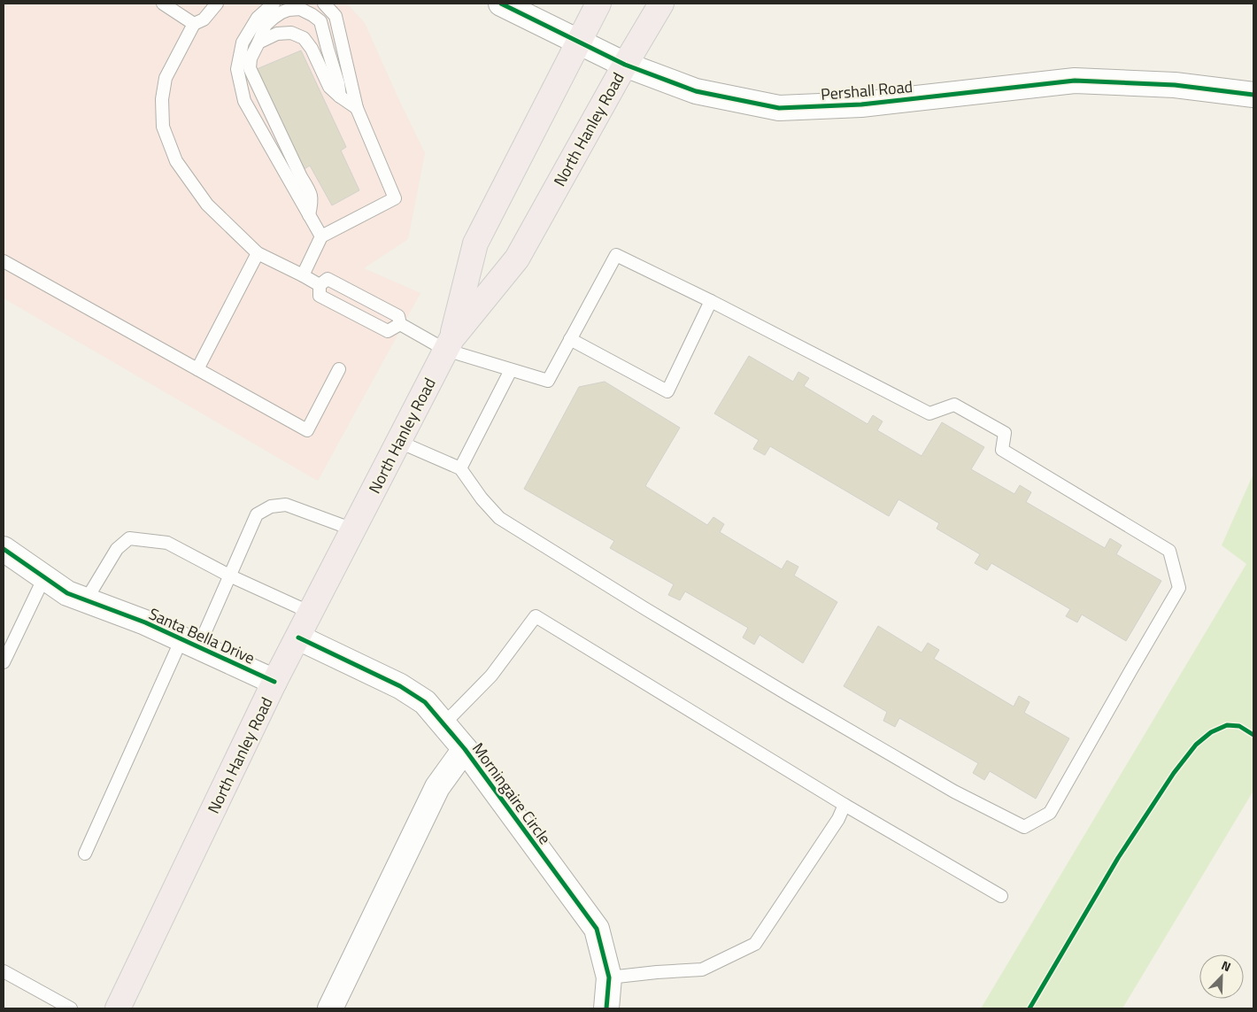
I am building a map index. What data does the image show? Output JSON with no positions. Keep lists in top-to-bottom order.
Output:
{
  "streets": {
    "main road": ["North Hanley Road"],
    "street": ["Pershall Road", "Santa Bella Drive", "Morningaire Circle"]
  },
  "crossings": [
    ["Pershall Road", "North Hanley Road"],
    ["North Hanley Road", "Santa Bella Drive"],
    ["North Hanley Road", "Morningaire Circle"]
  ],
  "north": "top right"
}
